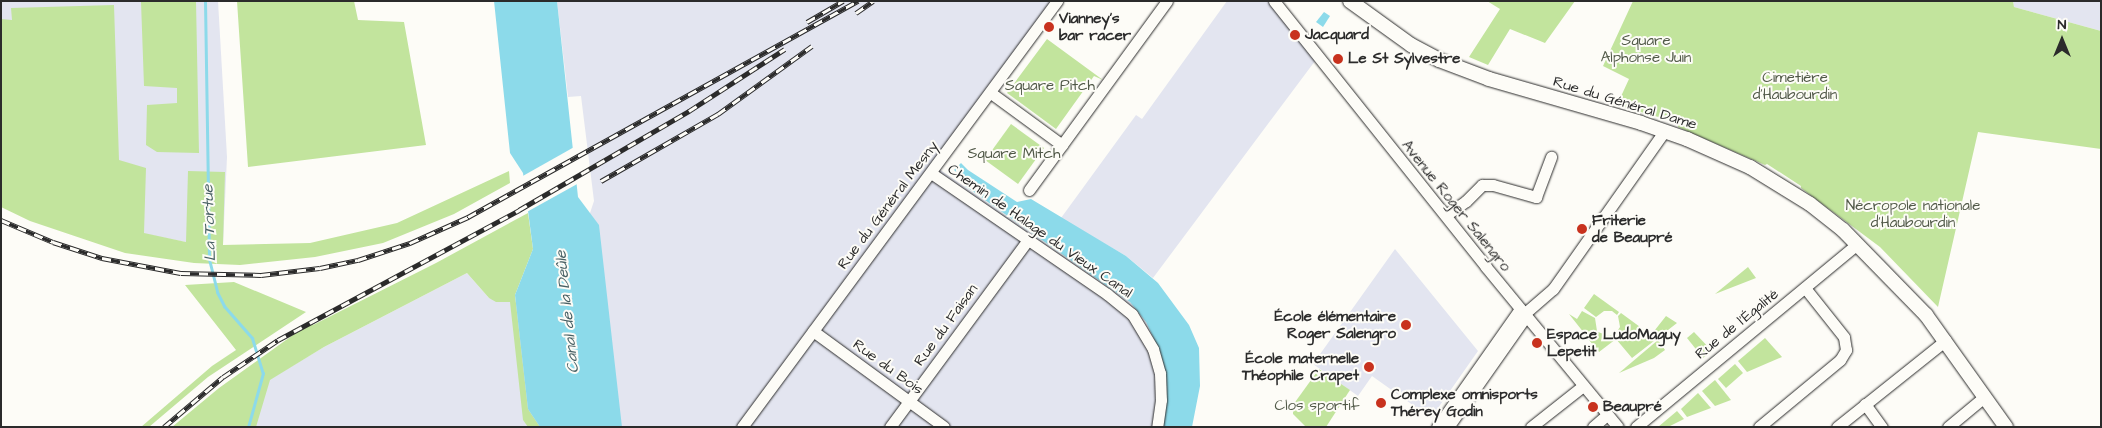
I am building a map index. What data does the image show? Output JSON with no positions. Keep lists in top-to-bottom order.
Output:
{
  "streets": {
    "street": [
      "Rue du Général Dame",
      "Rue du Général Mesny",
      "Avenue Roger Salengro",
      "Chemin de Halage du Vieux Canal",
      "Rue de l'Égalité",
      "Rue du Faisan",
      "Rue du Bois"
    ]
  },
  "crossings": [
    ["Rue du Général Dame", "Rue de l'Égalité"],
    ["Rue du Général Mesny", "Chemin de Halage du Vieux Canal"],
    ["Rue du Général Mesny", "Rue du Bois"],
    ["Chemin de Halage du Vieux Canal", "Rue du Faisan"],
    ["Rue du Faisan", "Rue du Bois"]
  ],
  "water": ["La Tortue", "Canal de la Deûle"],
  "parks": [
    "Square Alphonse Juin",
    "Cimetière d'Haubourdin",
    "Square Pitch",
    "Square Mitch",
    "Nécropole nationale d'Haubourdin",
    "Clos sportif"
  ],
  "places": [
    "Vianney's bar racer",
    "Jacquard",
    "Le St Sylvestre",
    "Friterie de Beaupré",
    "École élémentaire Roger Salengro",
    "Espace LudoMaguy Lepetit",
    "École maternelle Théophile Crapet",
    "Complexe omnisports Thérey Godin",
    "Beaupré"
  ],
  "north": "top"
}
